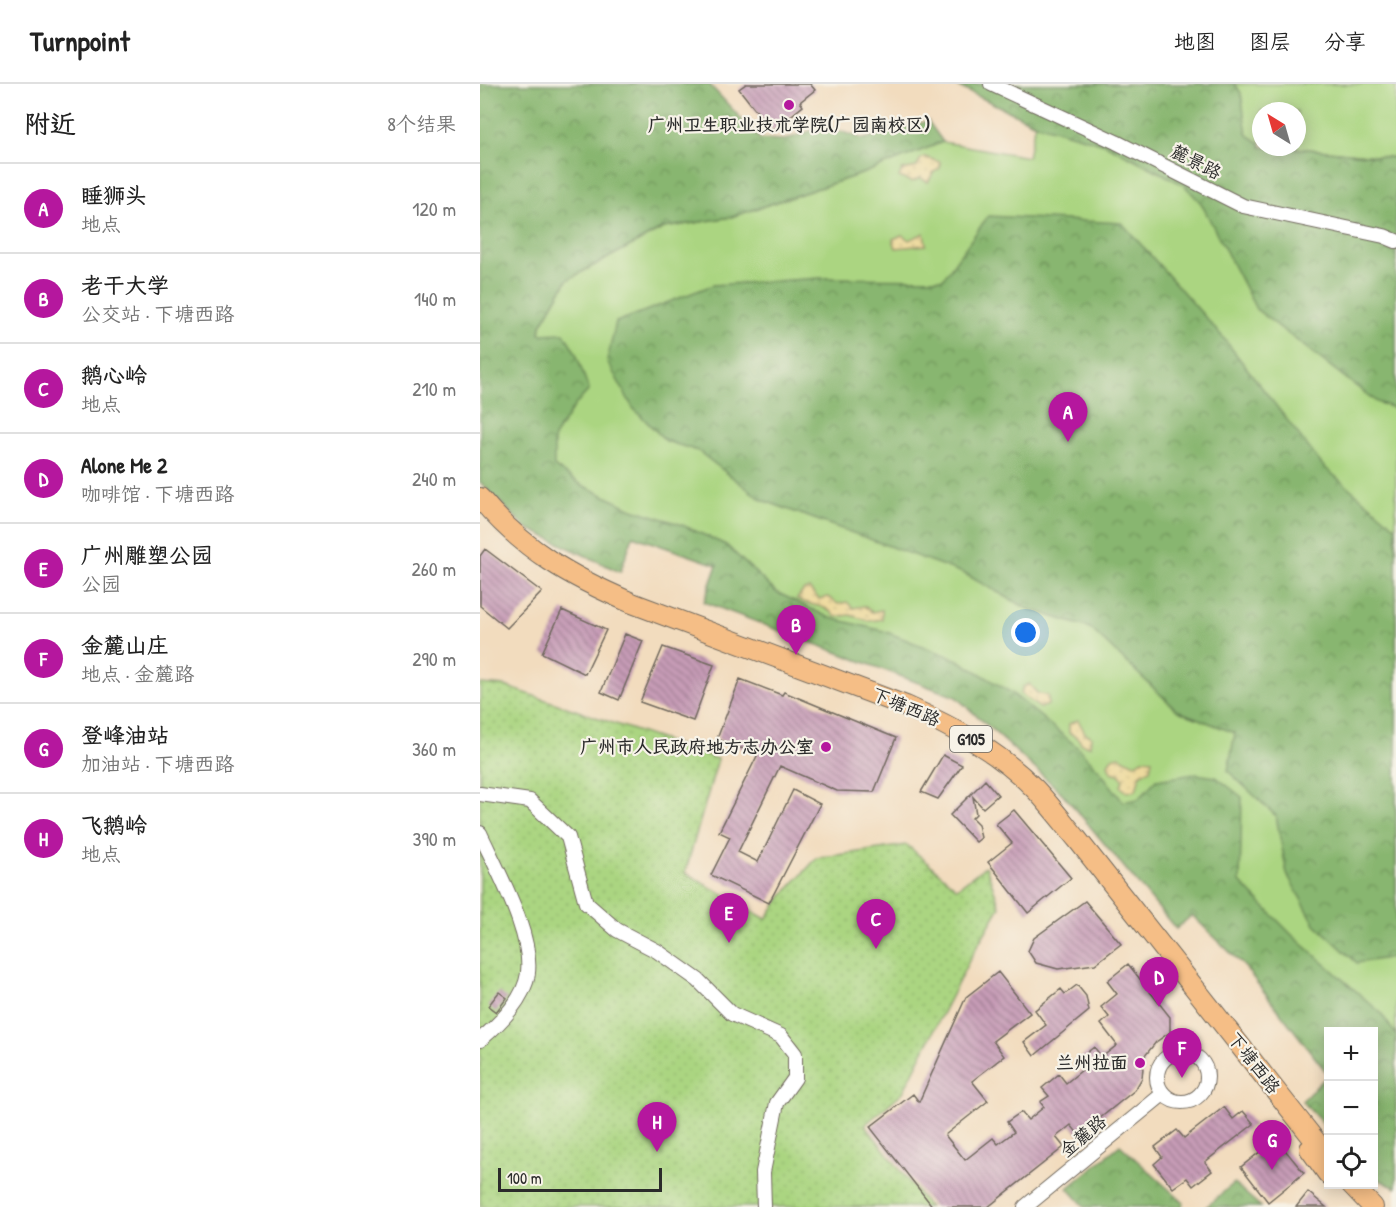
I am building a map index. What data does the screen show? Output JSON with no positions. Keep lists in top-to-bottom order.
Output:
{
  "streets": {
    "highway": ["下塘西路", "G105"],
    "street": ["麓景路", "金麓路"]
  },
  "places": ["广州卫生职业技术学院(广园南校区)", "广州市人民政府地方志办公室", "兰州拉面"],
  "scale_bar": "100 m",
  "north": "top left",
  "page": {
    "header": "Turnpoint",
    "nav": ["地图", "图层", "分享"],
    "heading": ["附近", "8个结果"],
    "list": [
      {
        "mark": "A",
        "name": "睡狮头",
        "note": "地点",
        "value": "120 m"
      },
      {
        "mark": "B",
        "name": "老干大学",
        "note": "公交站 · 下塘西路",
        "value": "140 m"
      },
      {
        "mark": "C",
        "name": "鹅心岭",
        "note": "地点",
        "value": "210 m"
      },
      {
        "mark": "D",
        "name": "Alone Me 2",
        "note": "咖啡馆 · 下塘西路",
        "value": "240 m"
      },
      {
        "mark": "E",
        "name": "广州雕塑公园",
        "note": "公园",
        "value": "260 m"
      },
      {
        "mark": "F",
        "name": "金麓山庄",
        "note": "地点 · 金麓路",
        "value": "290 m"
      },
      {
        "mark": "G",
        "name": "登峰油站",
        "note": "加油站 · 下塘西路",
        "value": "360 m"
      },
      {
        "mark": "H",
        "name": "飞鹅岭",
        "note": "地点",
        "value": "390 m"
      }
    ],
    "pins": [
      "A",
      "B",
      "E",
      "C",
      "D",
      "F",
      "H",
      "G"
    ],
    "map_buttons": ["+", "−"],
    "scale": "100 m"
  }
}
